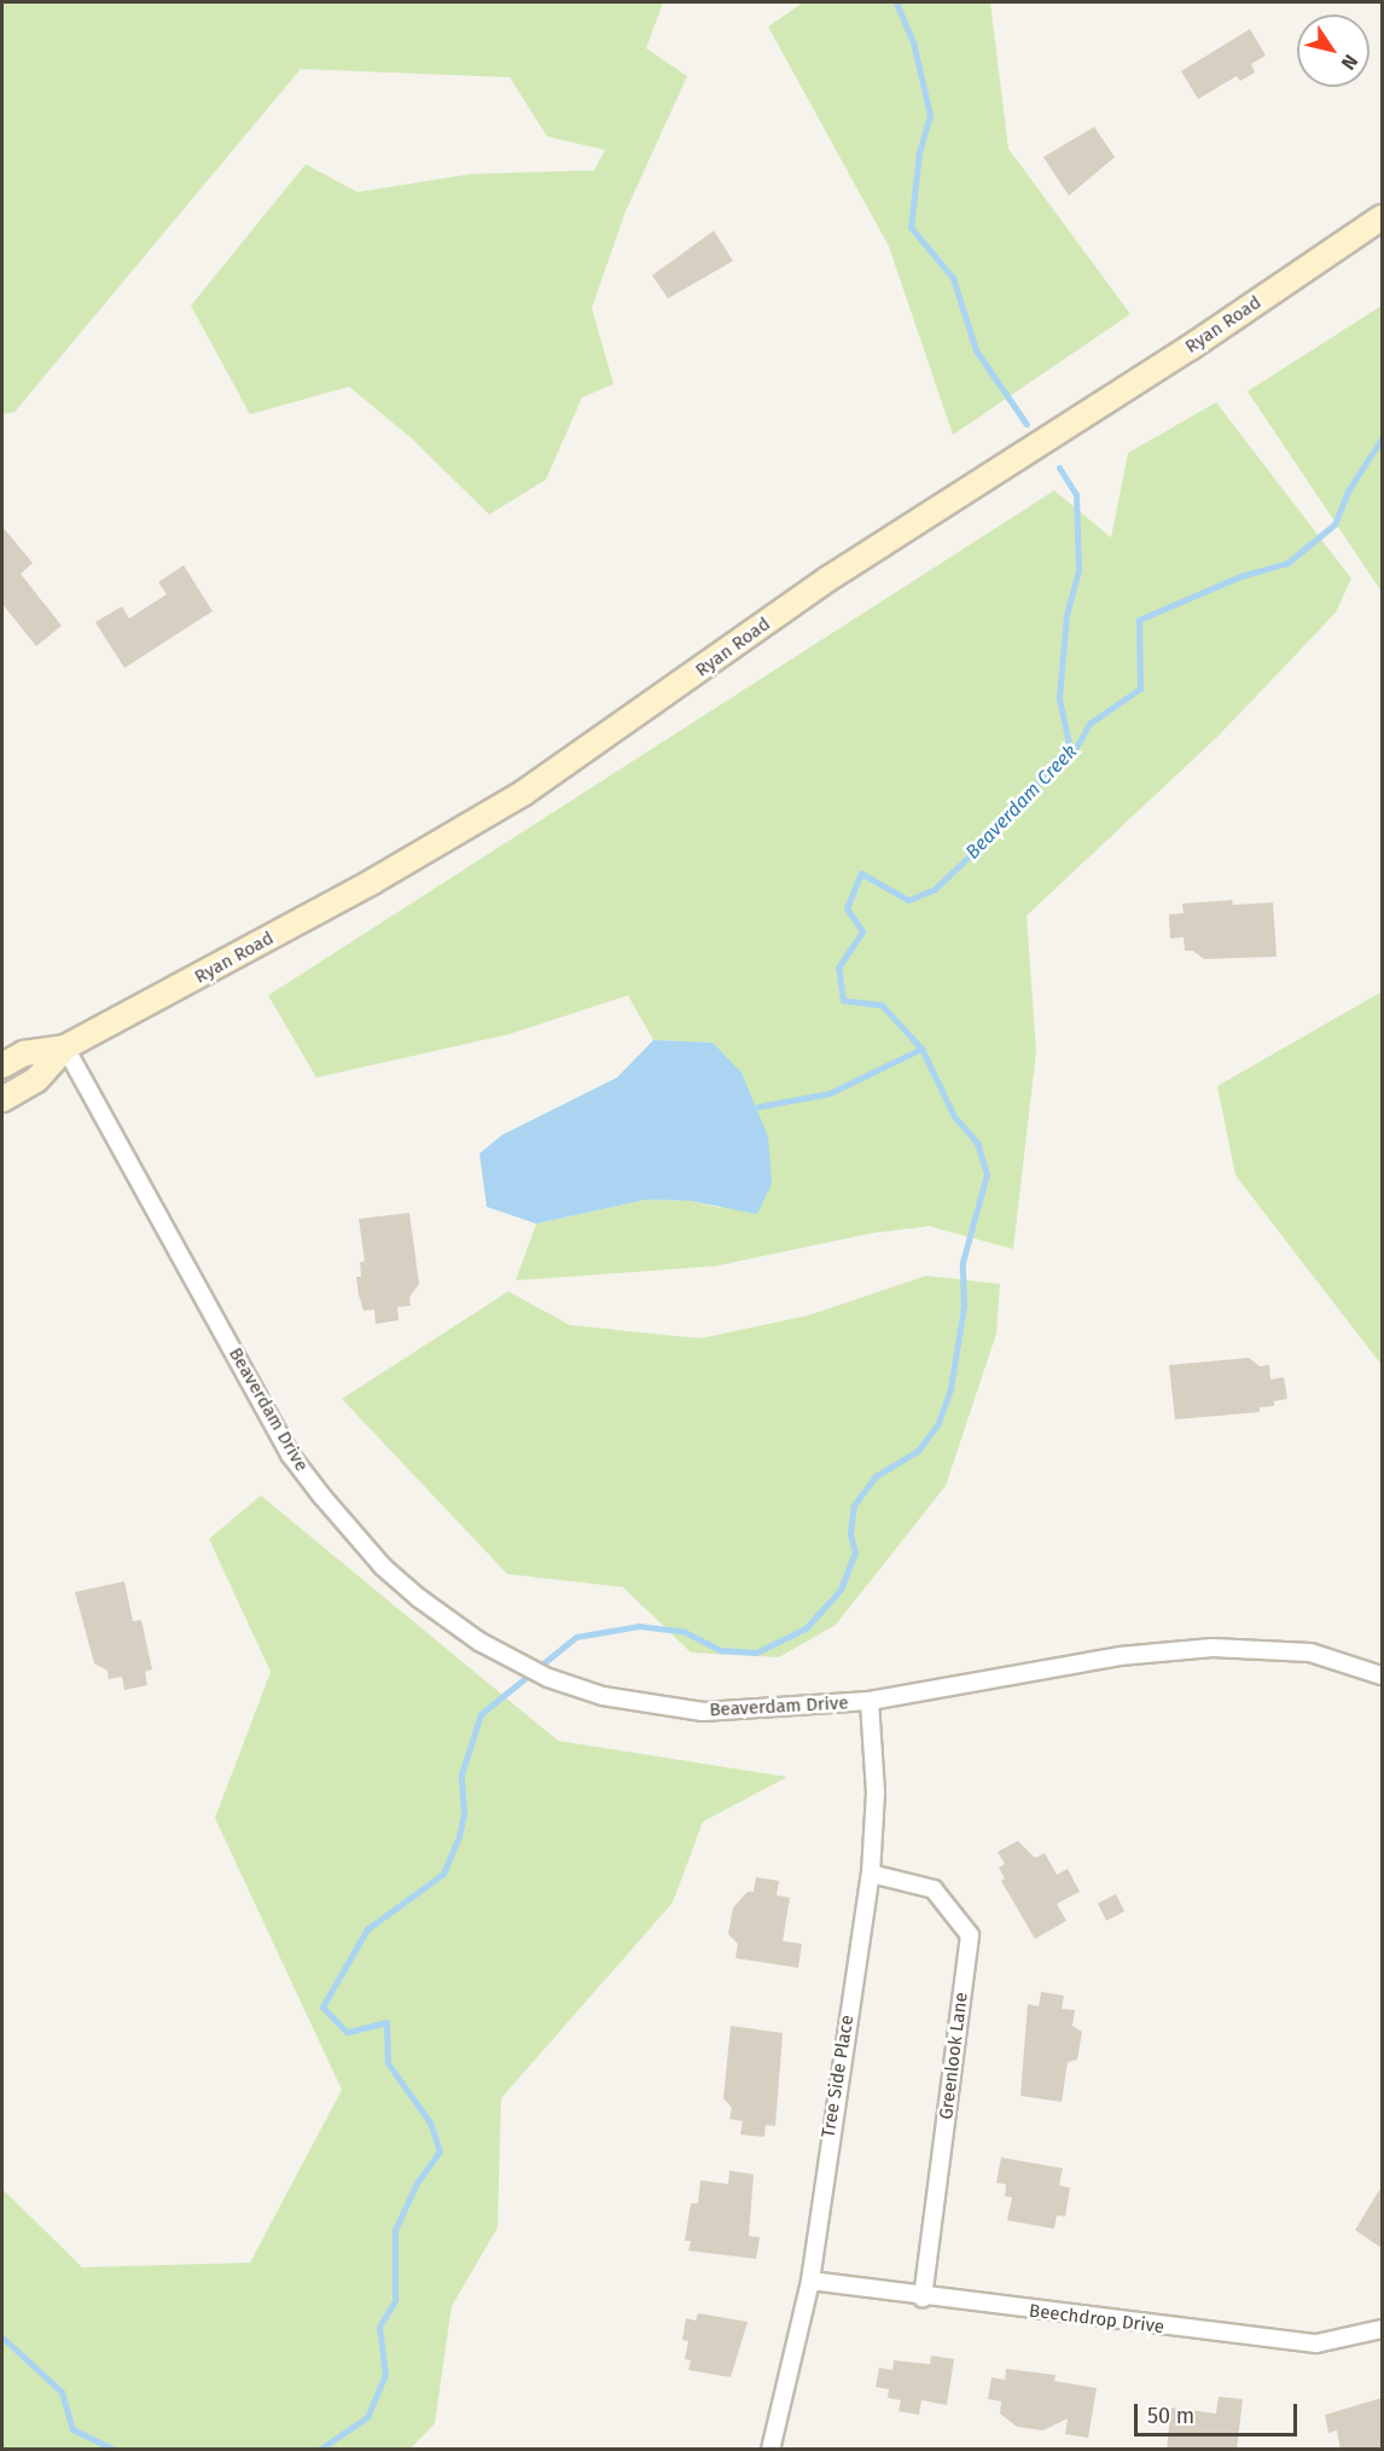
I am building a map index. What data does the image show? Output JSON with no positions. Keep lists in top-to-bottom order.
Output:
{
  "streets": {
    "main road": ["Ryan Road"],
    "street": [
      "Beaverdam Drive",
      "Greenlook Lane",
      "Tree Side Place",
      "Beechdrop Drive"
    ]
  },
  "crossings": [
    ["Ryan Road", "Beaverdam Drive"],
    ["Beaverdam Drive", "Tree Side Place"],
    ["Greenlook Lane", "Tree Side Place"],
    ["Greenlook Lane", "Beechdrop Drive"],
    ["Tree Side Place", "Beechdrop Drive"]
  ],
  "water": ["Beaverdam Creek"],
  "scale_bar": "50 m",
  "north": "bottom right"
}
